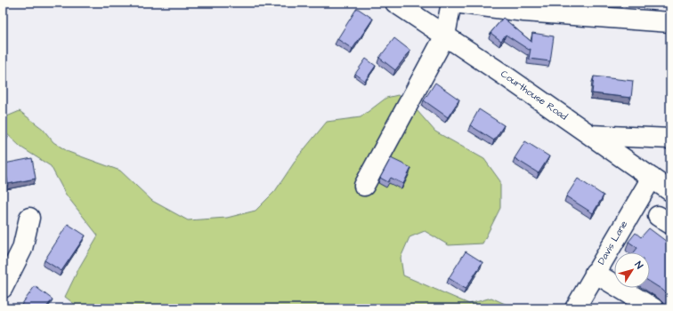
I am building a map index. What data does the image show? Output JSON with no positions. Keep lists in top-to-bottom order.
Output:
{
  "streets": {
    "street": ["Courthouse Road", "Davis Lane"]
  },
  "crossings": [
    ["Courthouse Road", "Davis Lane"]
  ],
  "north": "top right"
}
